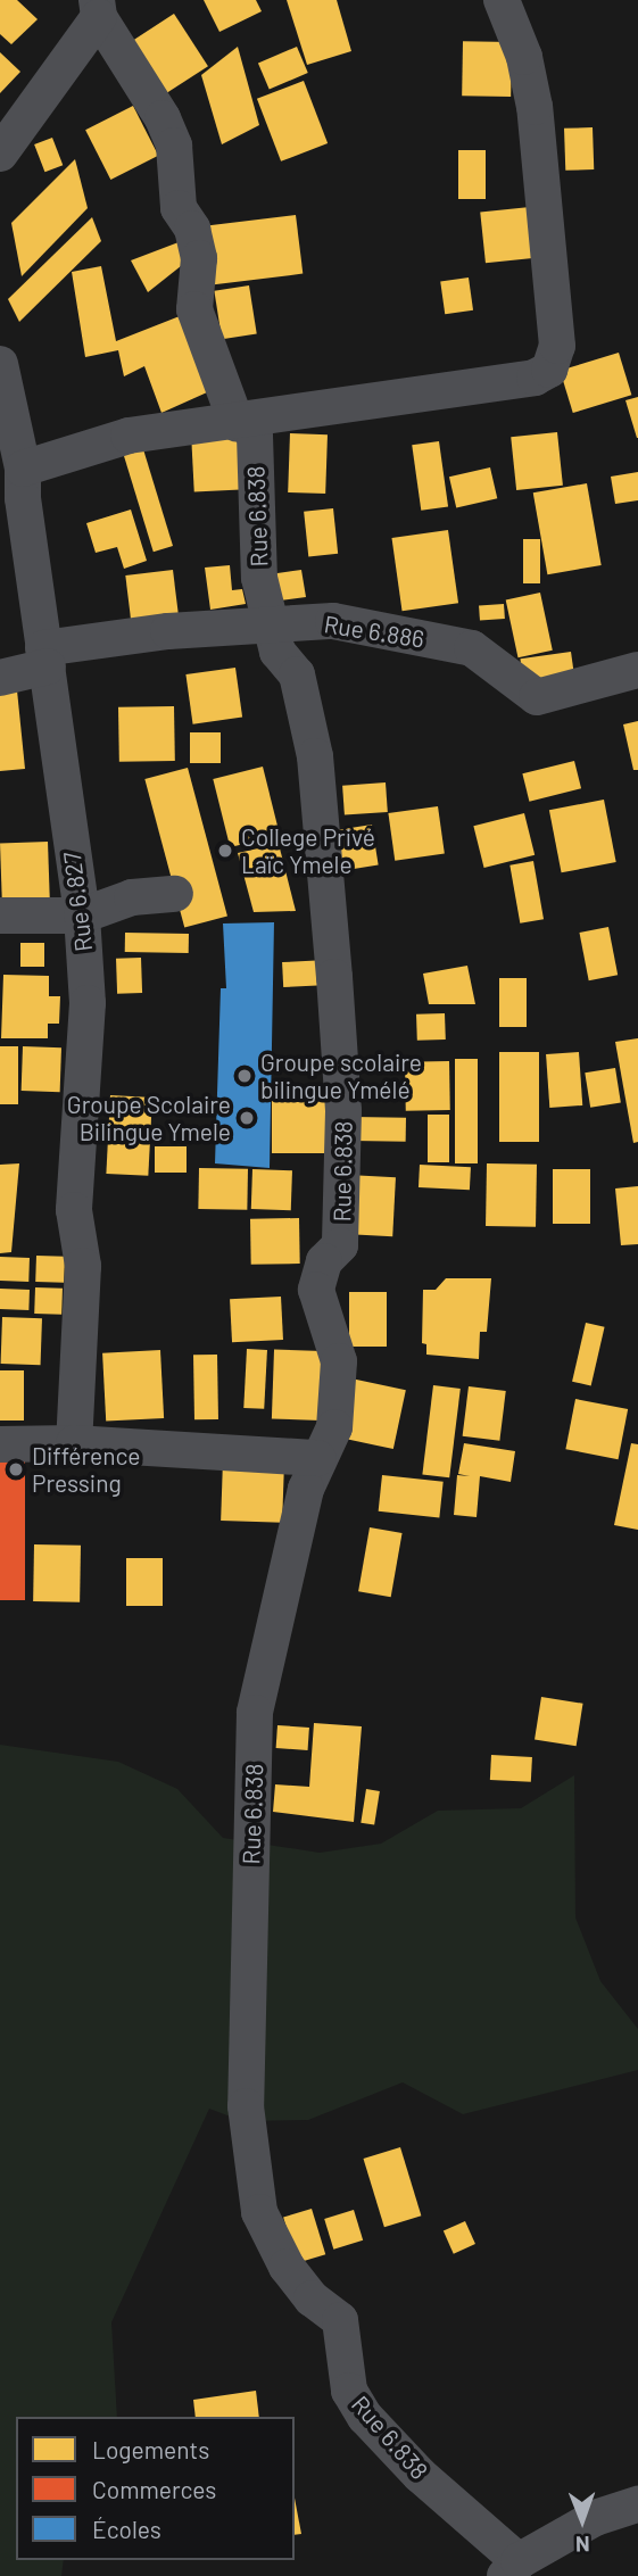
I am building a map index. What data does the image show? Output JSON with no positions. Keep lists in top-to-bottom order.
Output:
{
  "streets": {
    "street": ["Rue 6.838", "Rue 6.886", "Rue 6.827"]
  },
  "crossings": [
    ["Rue 6.838", "Rue 6.886"],
    ["Rue 6.886", "Rue 6.827"]
  ],
  "places": [
    "College Privé Laïc Ymele",
    "Groupe scolaire bilingue Ymélé",
    "Groupe Scolaire Bilingue Ymele",
    "Différence Pressing"
  ],
  "legend": ["Logements", "Commerces", "Écoles"],
  "north": "bottom"
}
